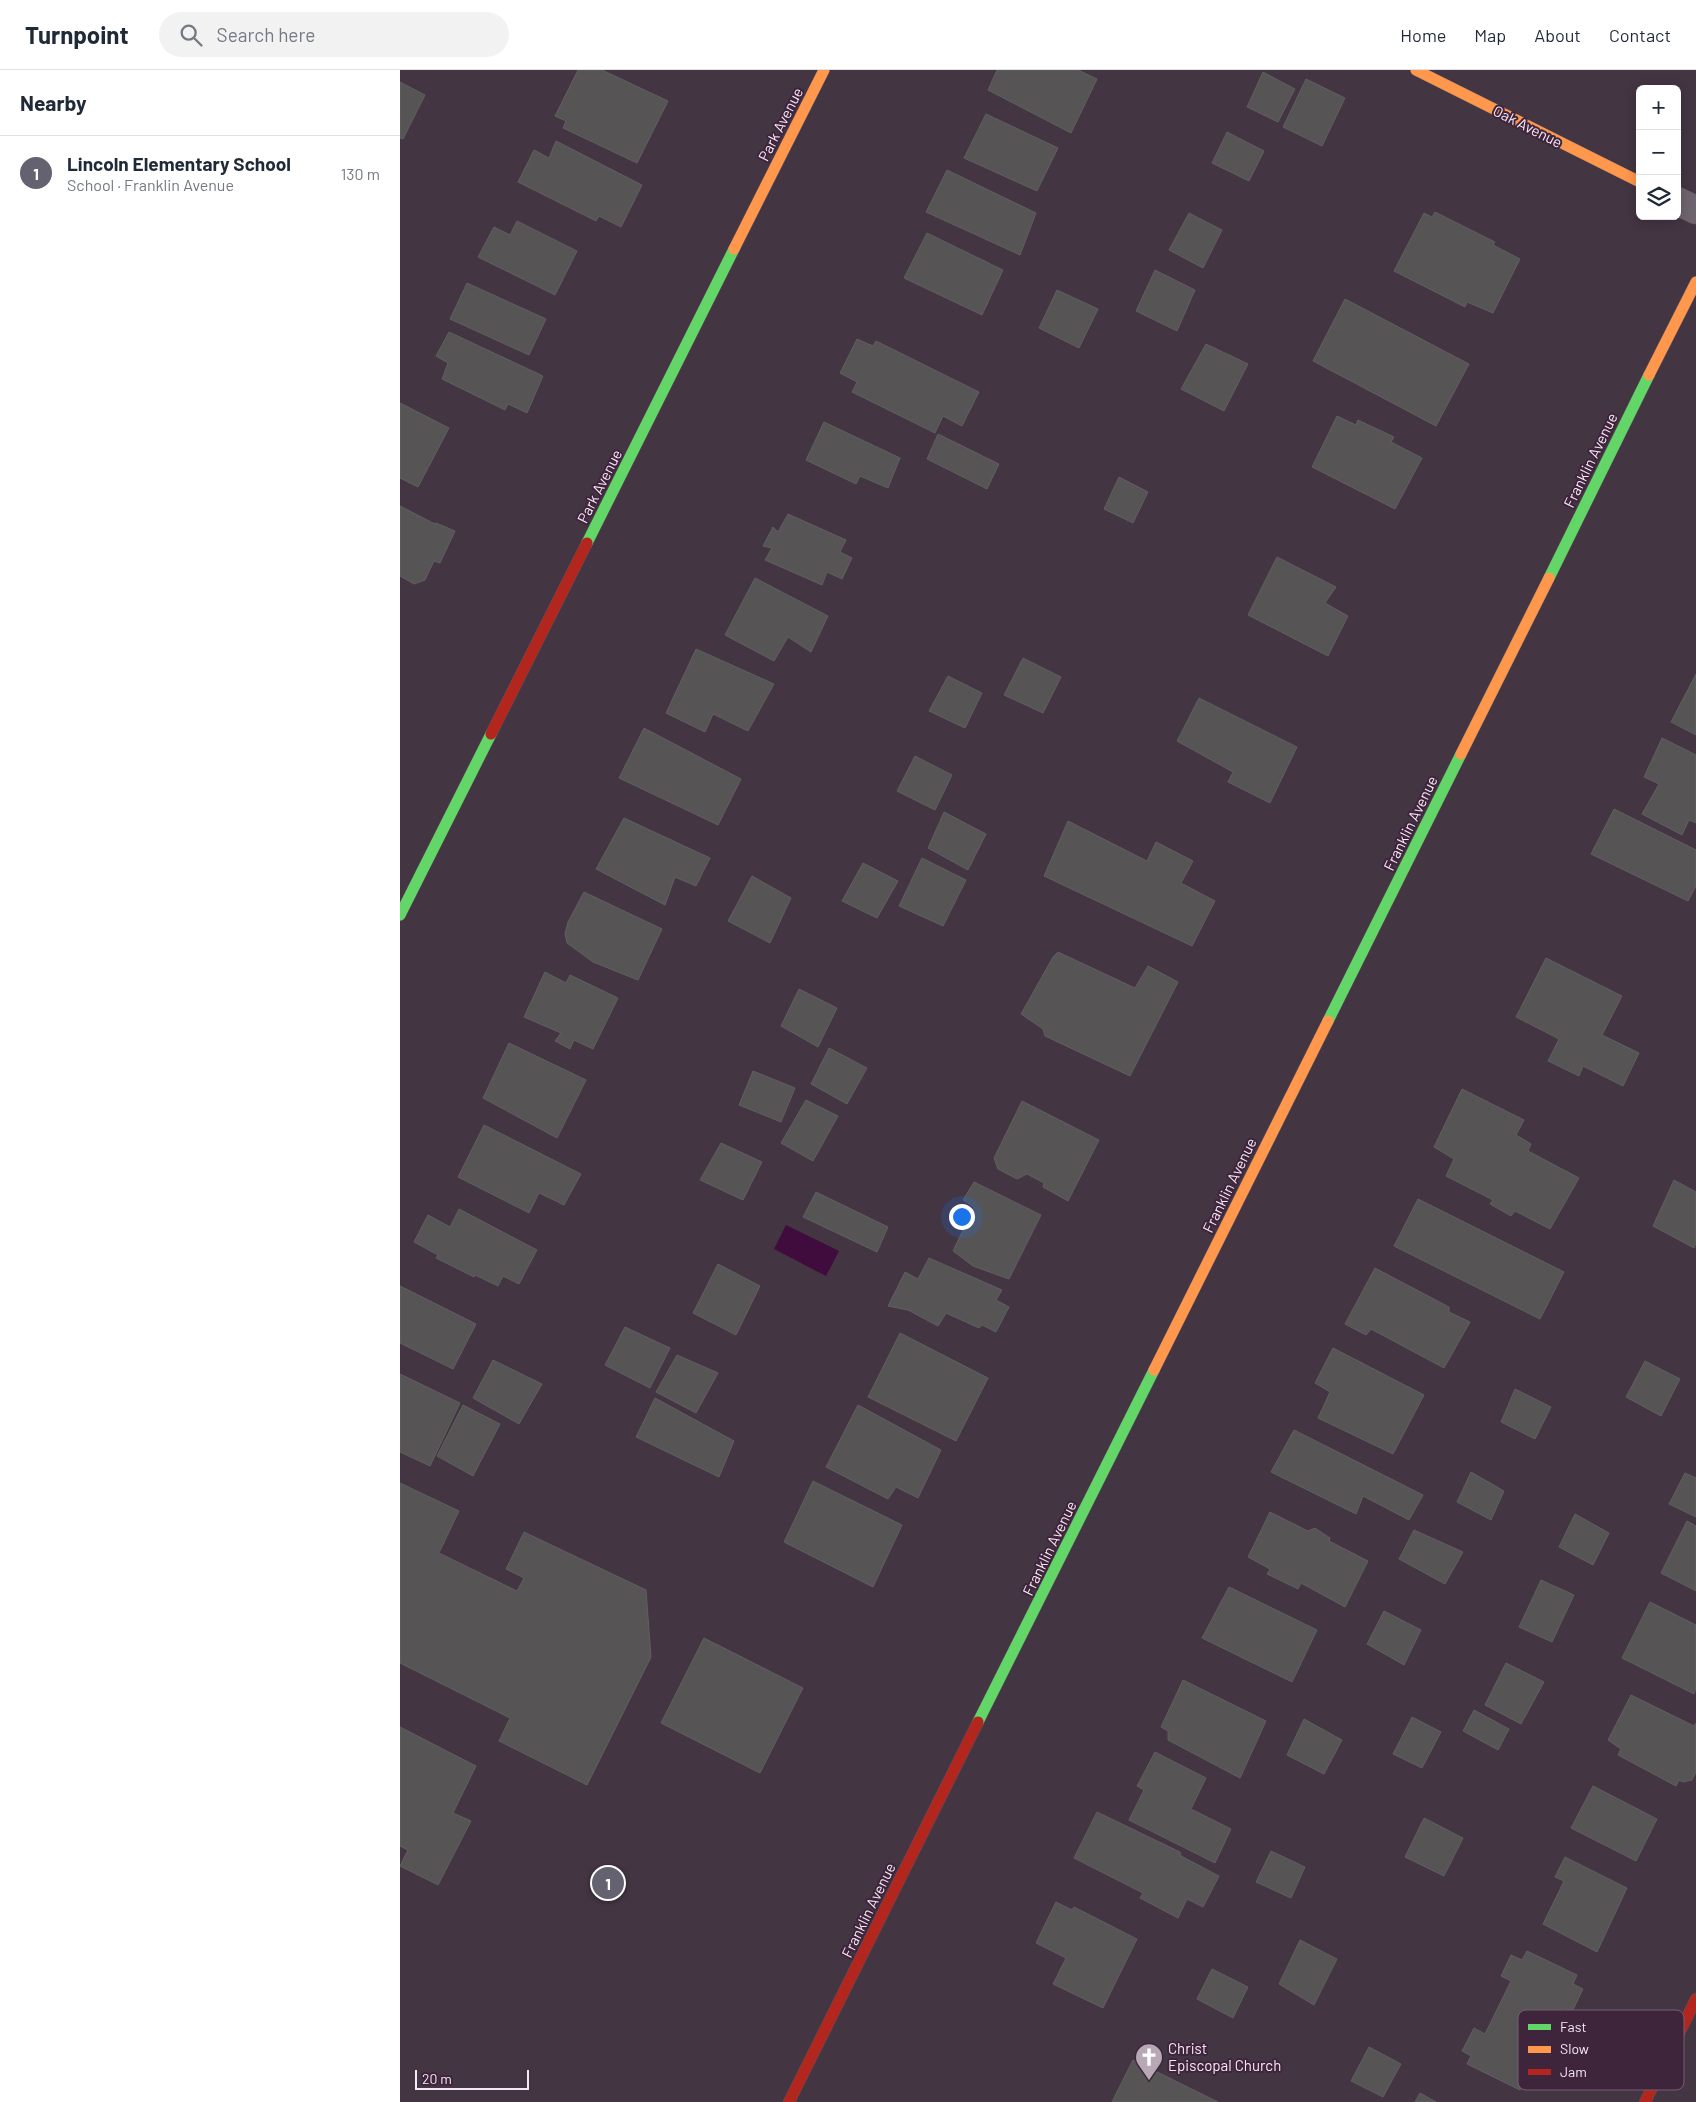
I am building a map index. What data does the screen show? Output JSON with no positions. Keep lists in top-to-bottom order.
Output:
{
  "streets": {
    "street": ["Park Avenue", "Oak Avenue", "Franklin Avenue"]
  },
  "places": {
    "church": ["Christ Episcopal Church"]
  },
  "legend": ["Fast", "Slow", "Jam"],
  "scale_bar": "20 m",
  "page": {
    "header": "Turnpoint",
    "search": "Search here",
    "nav": [
      "Home",
      "Map",
      "About",
      "Contact"
    ],
    "heading": "Nearby",
    "map_buttons": ["+", "−"],
    "list": [
      {
        "mark": "1",
        "name": "Lincoln Elementary School",
        "note": "School · Franklin Avenue",
        "value": "130 m"
      }
    ],
    "pins": "1",
    "scale": "20 m"
  }
}
